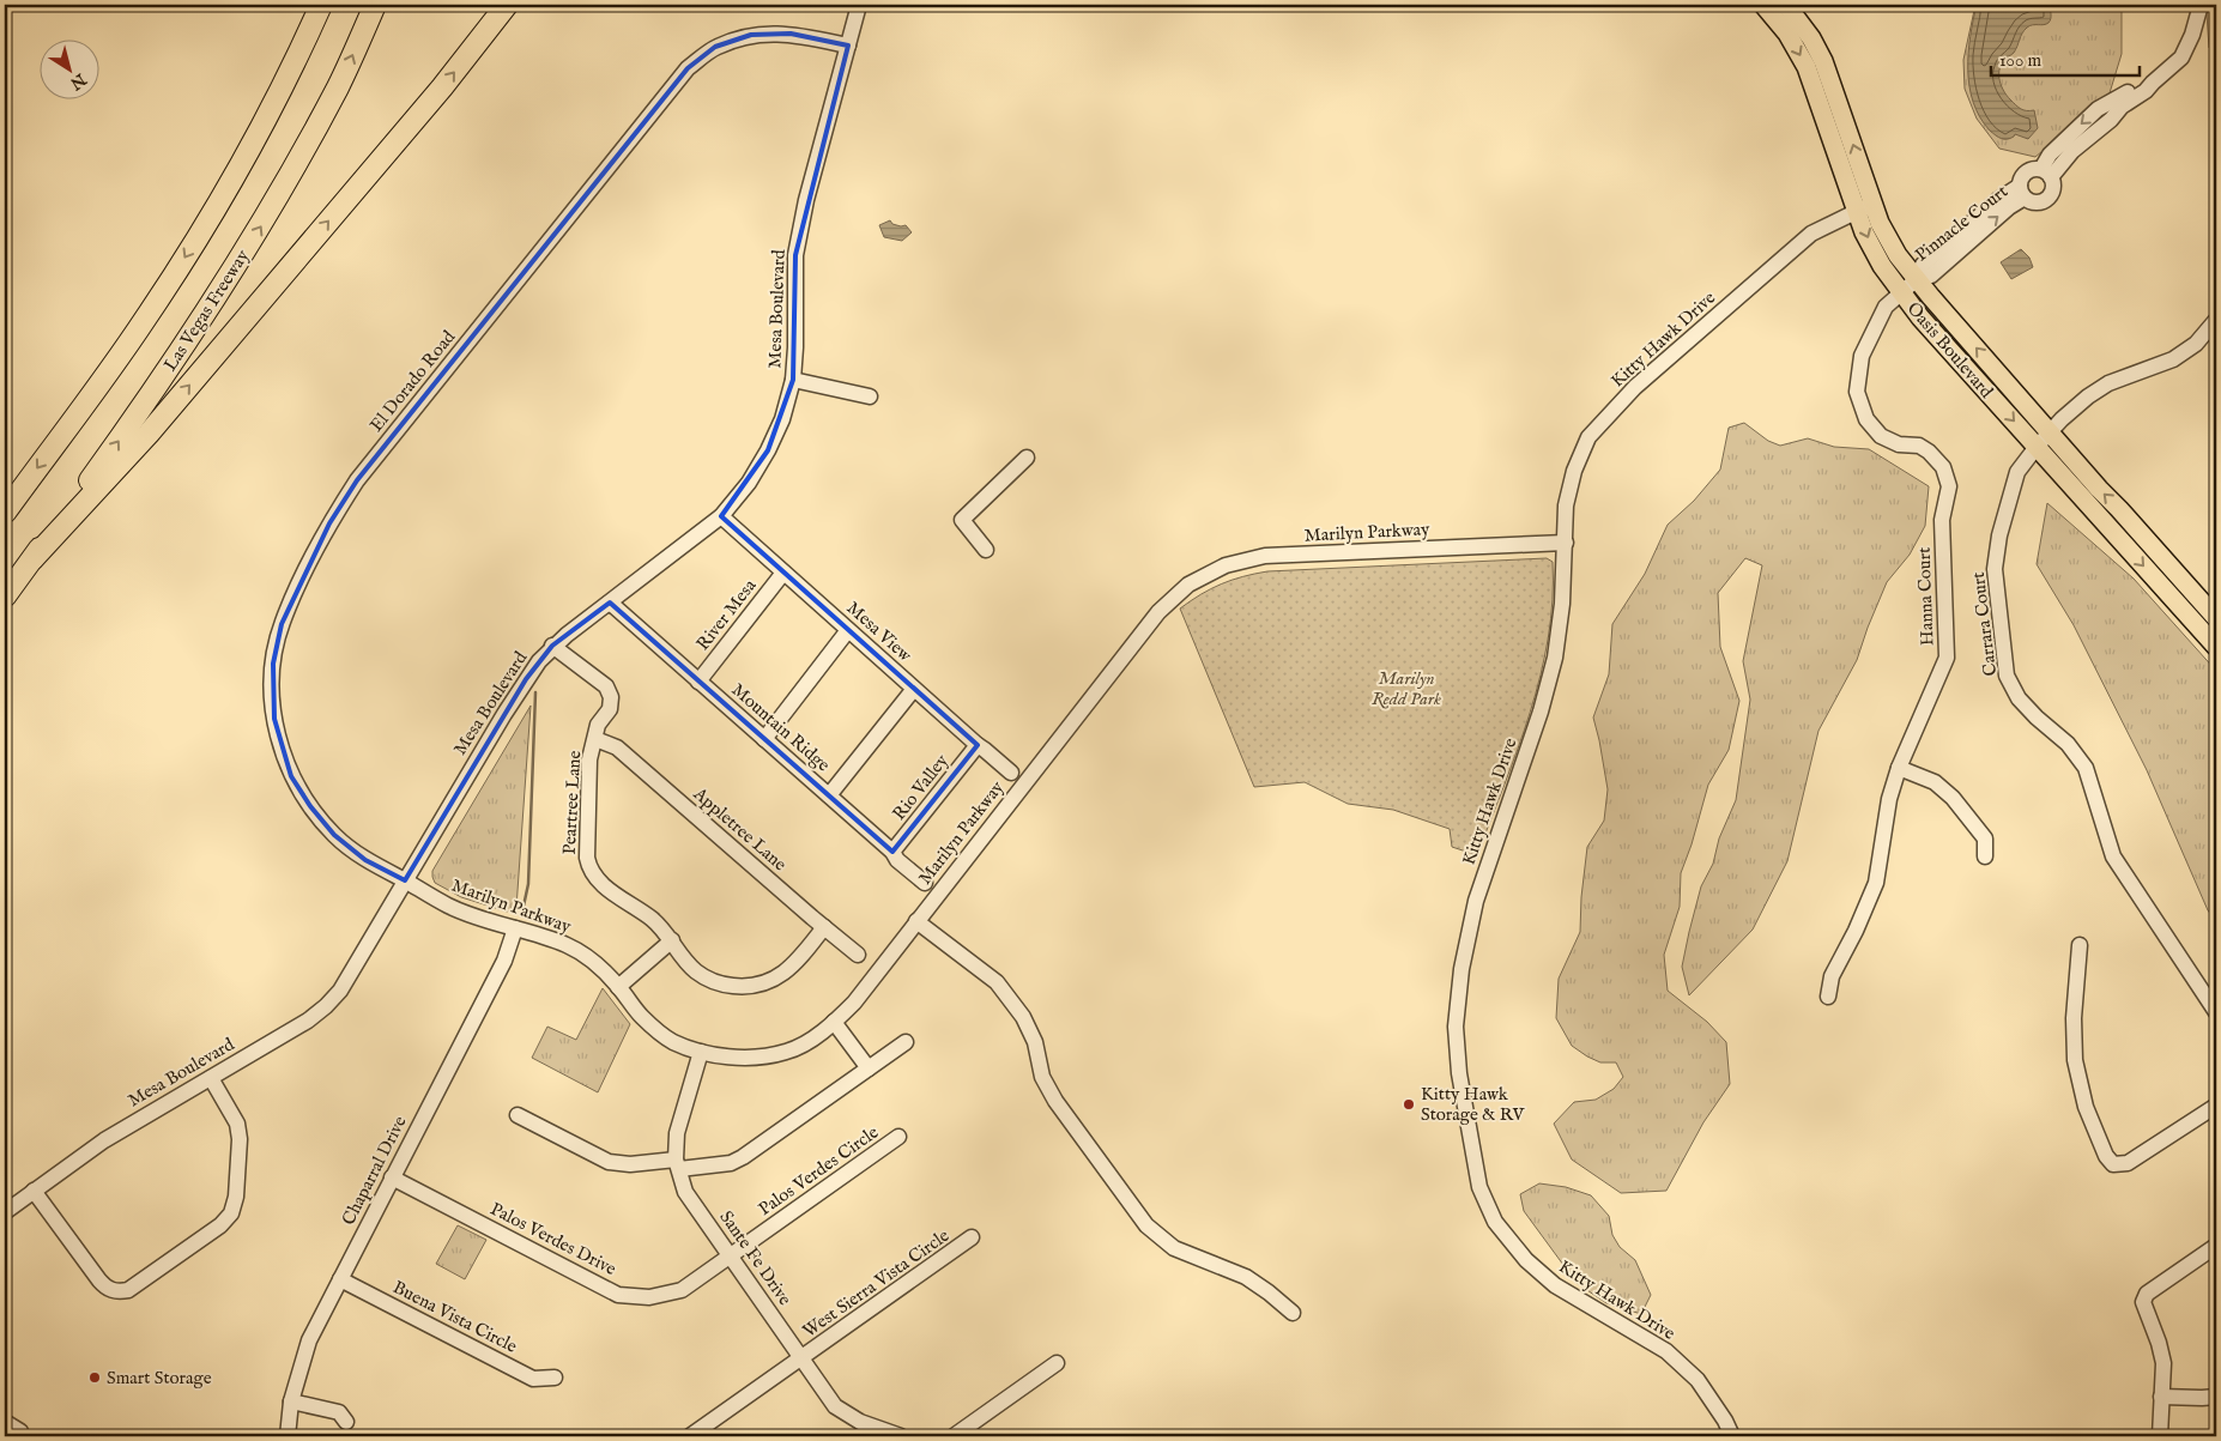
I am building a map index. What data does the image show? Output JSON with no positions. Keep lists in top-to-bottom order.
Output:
{
  "streets": {
    "highway": ["Las Vegas Freeway"],
    "main road": ["Oasis Boulevard"],
    "street": [
      "Pinnacle Court",
      "Mesa Boulevard",
      "Kitty Hawk Drive",
      "El Dorado Road",
      "Marilyn Parkway",
      "Hanna Court",
      "River Mesa",
      "Carrara Court",
      "Mesa View",
      "Mountain Ridge",
      "Rio Valley",
      "Peartree Lane",
      "Appletree Lane",
      "Chaparral Drive",
      "Palos Verdes Circle",
      "Palos Verdes Drive",
      "Sante Fe Drive",
      "West Sierra Vista Circle",
      "Buena Vista Circle"
    ]
  },
  "crossings": [
    ["Pinnacle Court", "Oasis Boulevard"],
    ["Pinnacle Court", "Hanna Court"],
    ["Mesa Boulevard", "El Dorado Road"],
    ["Mesa Boulevard", "Marilyn Parkway"],
    ["Mesa Boulevard", "Mesa View"],
    ["Mesa Boulevard", "Mountain Ridge"],
    ["Mesa Boulevard", "Peartree Lane"],
    ["Kitty Hawk Drive", "Oasis Boulevard"],
    ["Kitty Hawk Drive", "Marilyn Parkway"],
    ["Oasis Boulevard", "Hanna Court"],
    ["Oasis Boulevard", "Carrara Court"],
    ["El Dorado Road", "Marilyn Parkway"],
    ["Marilyn Parkway", "Chaparral Drive"],
    ["Marilyn Parkway", "Sante Fe Drive"],
    ["River Mesa", "Mesa View"],
    ["River Mesa", "Mountain Ridge"],
    ["Mesa View", "Rio Valley"],
    ["Mountain Ridge", "Rio Valley"],
    ["Peartree Lane", "Appletree Lane"],
    ["Chaparral Drive", "Palos Verdes Drive"],
    ["Chaparral Drive", "Buena Vista Circle"],
    ["Palos Verdes Circle", "Palos Verdes Drive"],
    ["Palos Verdes Circle", "Sante Fe Drive"],
    ["Palos Verdes Drive", "Sante Fe Drive"],
    ["Sante Fe Drive", "West Sierra Vista Circle"]
  ],
  "parks": ["Marilyn Redd Park"],
  "places": ["Kitty Hawk Storage & RV", "Smart Storage"],
  "scale_bar": "100 m",
  "north": "bottom right"
}
